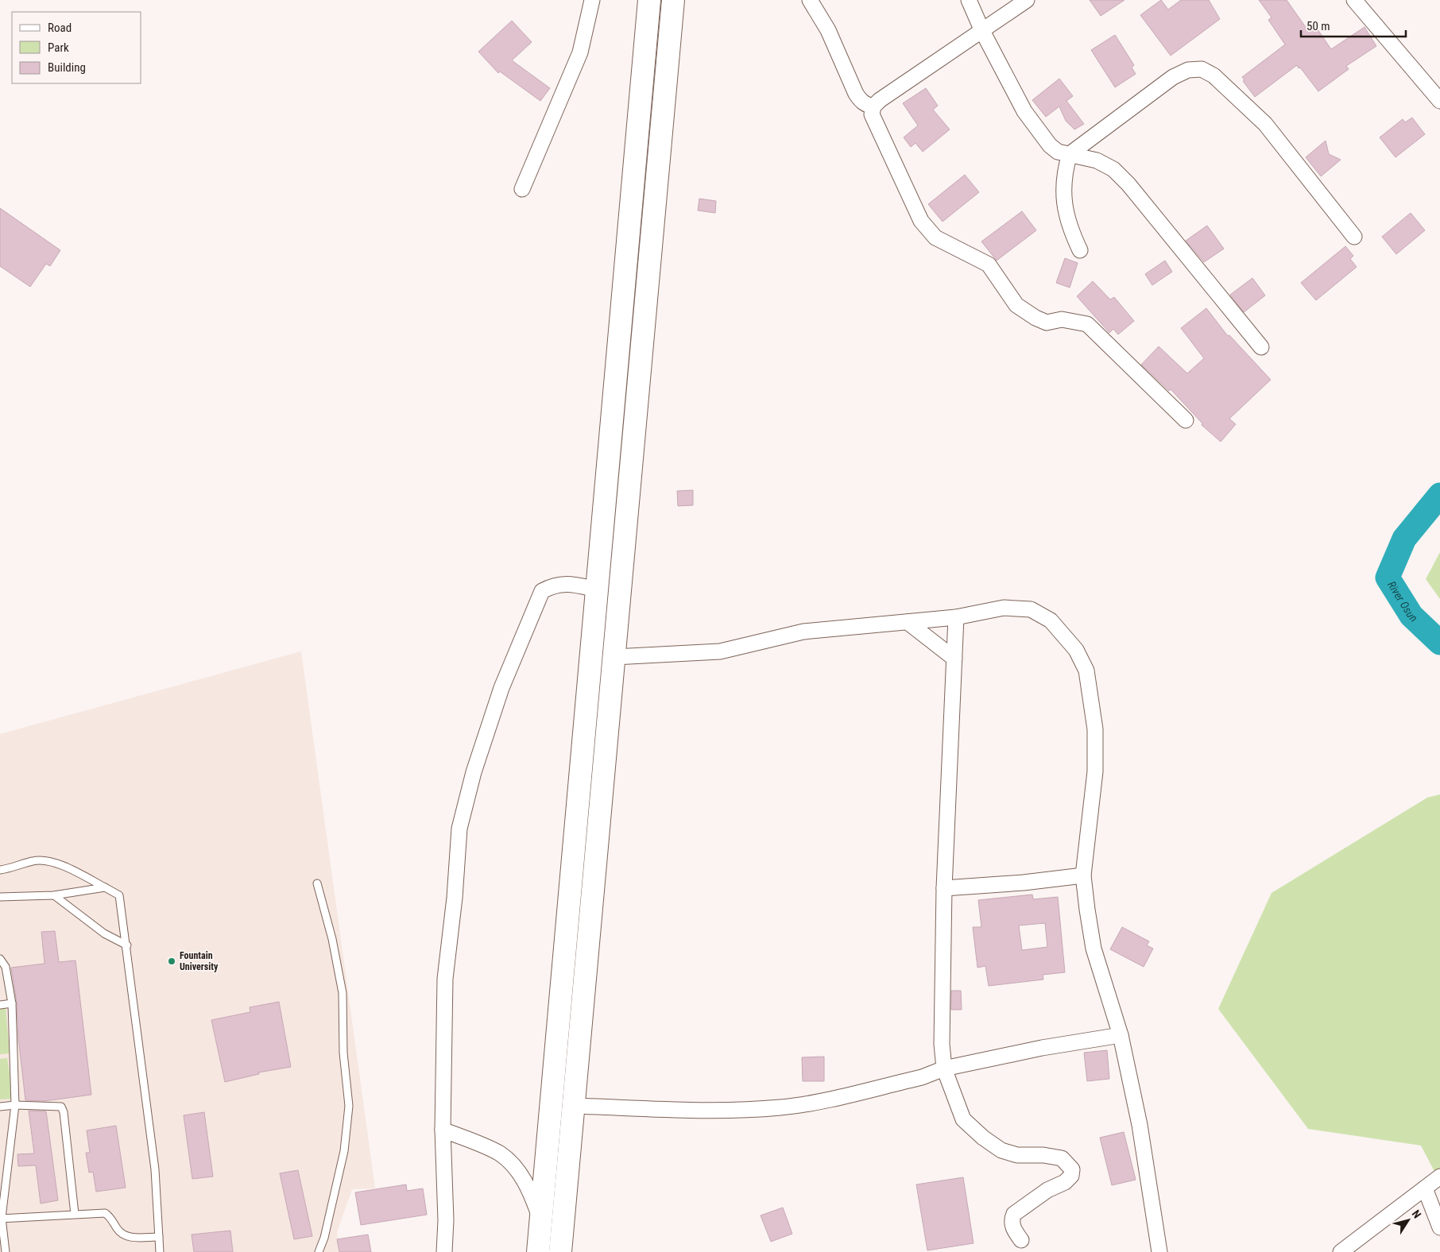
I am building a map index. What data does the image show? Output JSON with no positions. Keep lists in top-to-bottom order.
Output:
{
  "water": ["River Osun"],
  "places": ["Fountain University"],
  "legend": ["Road", "Park", "Building"],
  "scale_bar": "50 m",
  "north": "top right"
}
